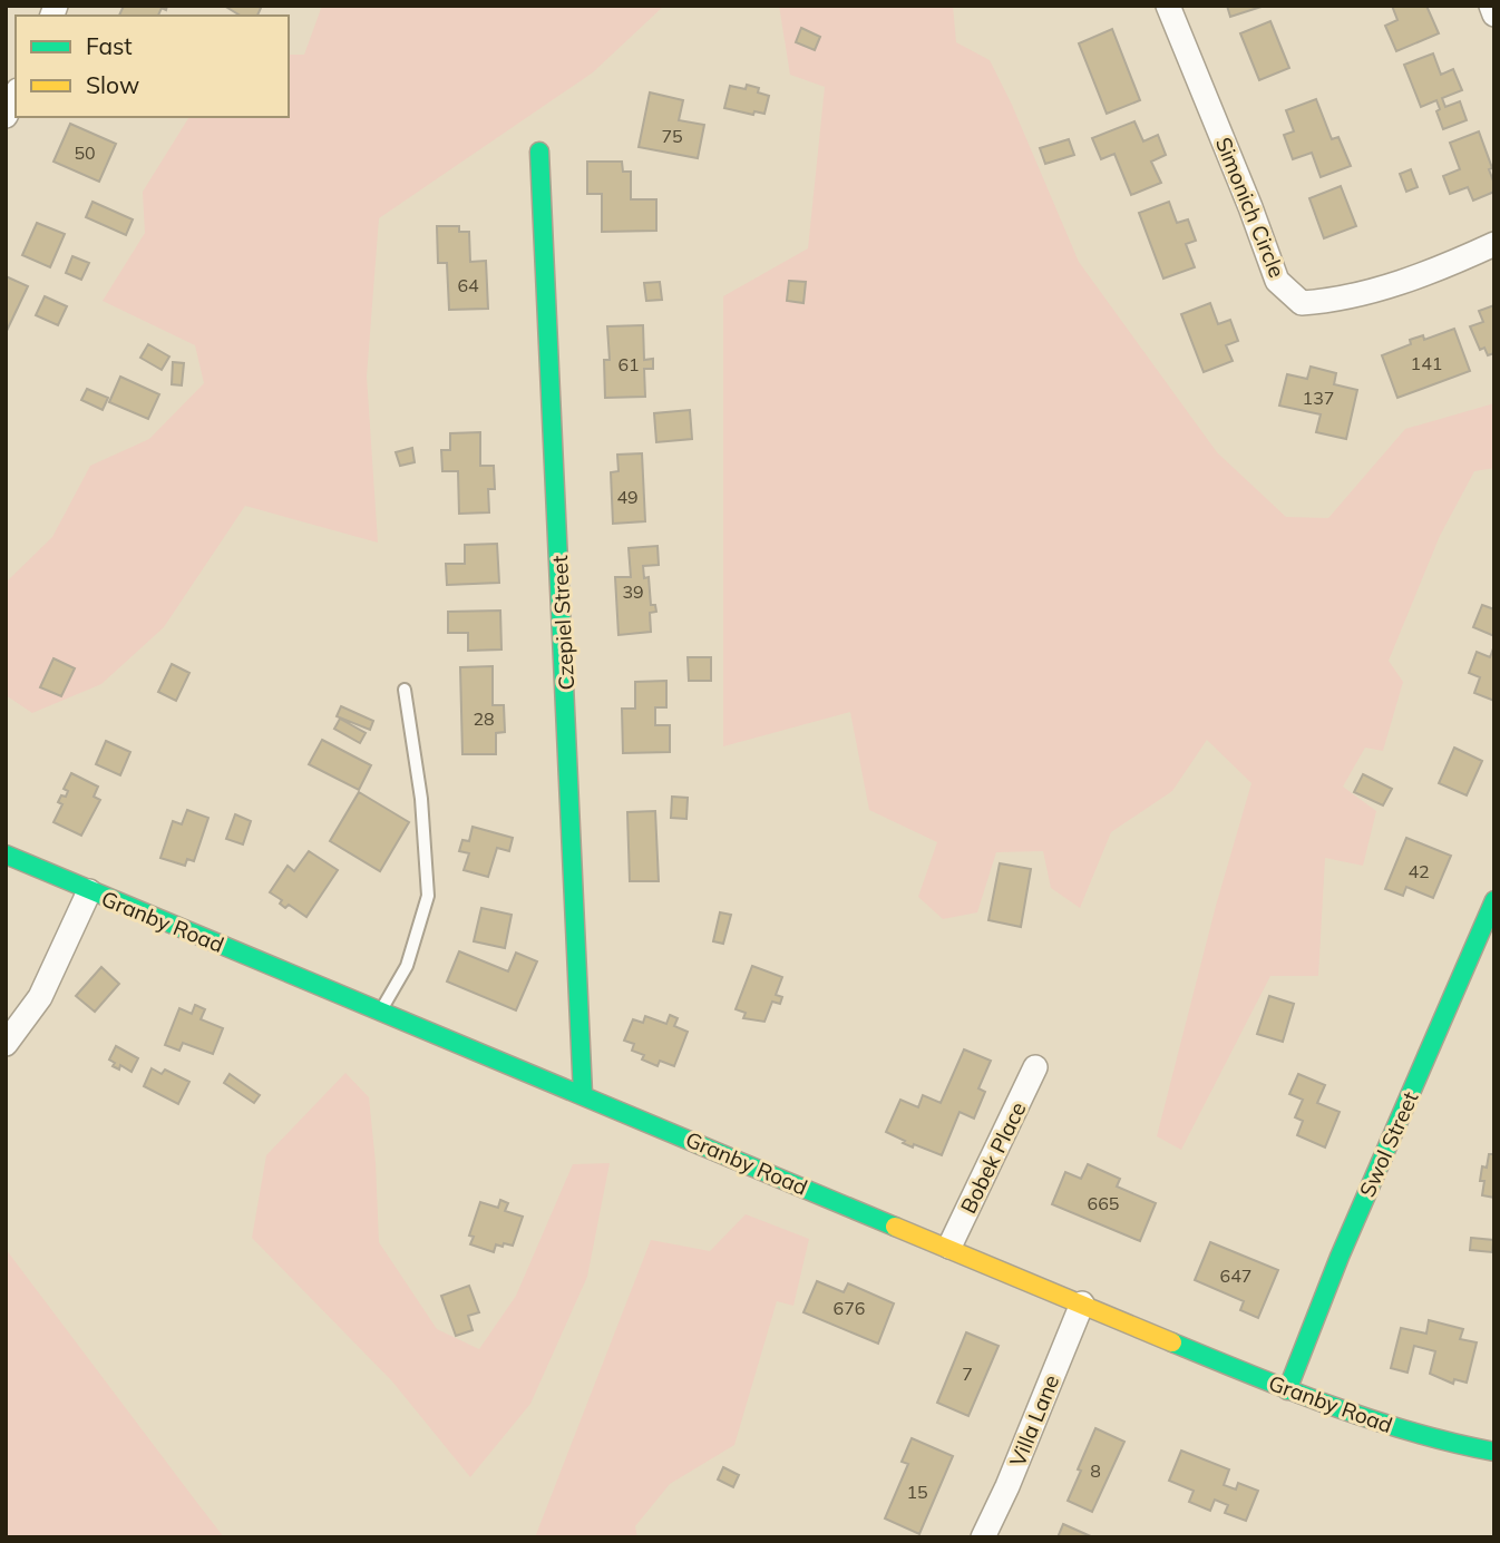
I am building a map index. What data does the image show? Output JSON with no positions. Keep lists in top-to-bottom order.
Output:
{
  "streets": {
    "main road": ["Czepiel Street", "Granby Road", "Swol Street"],
    "street": ["Simonich Circle", "Bobek Place", "Villa Lane"]
  },
  "crossings": [
    ["Czepiel Street", "Granby Road"],
    ["Granby Road", "Swol Street"],
    ["Granby Road", "Bobek Place"],
    ["Granby Road", "Villa Lane"]
  ],
  "house_numbers": [
    "75",
    "50",
    "64",
    "141",
    "61",
    "137",
    "49",
    "39",
    "28",
    "42",
    "665",
    "647",
    "676",
    "7",
    "8",
    "15"
  ],
  "legend": ["Fast", "Slow"]
}
